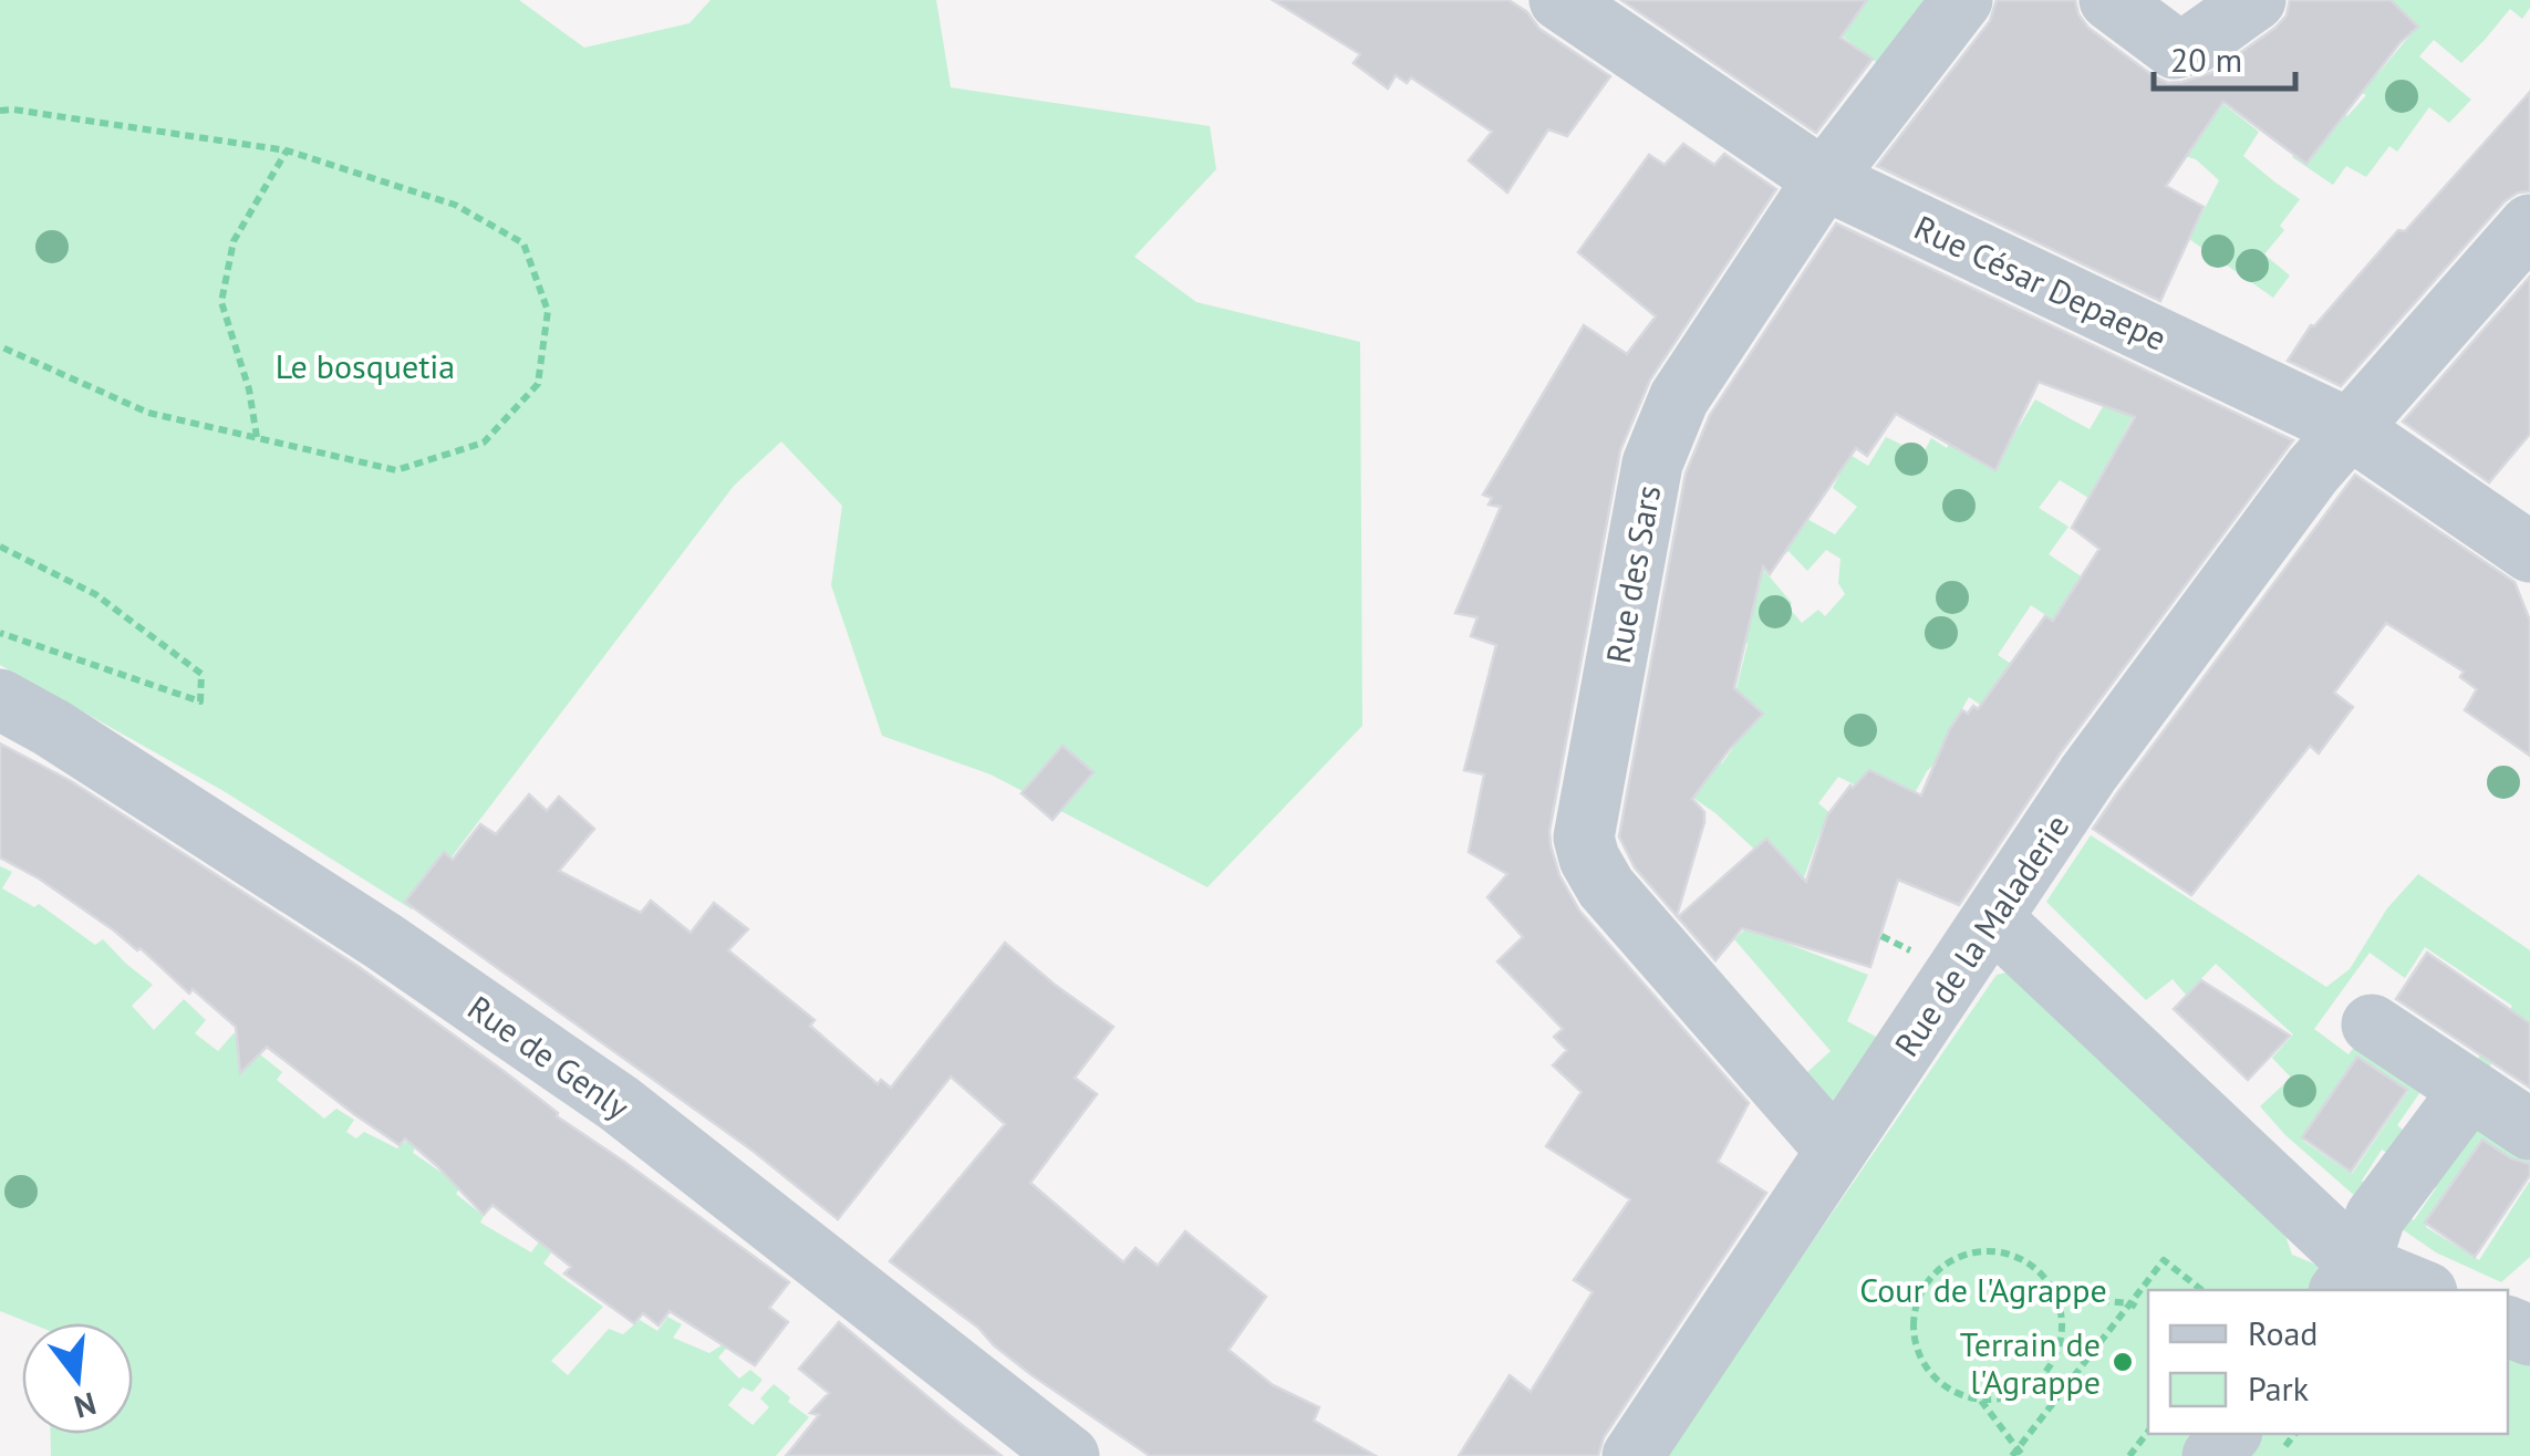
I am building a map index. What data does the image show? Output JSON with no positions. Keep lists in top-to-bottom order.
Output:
{
  "streets": {
    "street": [
      "Rue César Depaepe",
      "Rue des Sars",
      "Rue de la Maladerie",
      "Rue de Genly"
    ]
  },
  "crossings": [
    ["Rue César Depaepe", "Rue des Sars"],
    ["Rue César Depaepe", "Rue de la Maladerie"],
    ["Rue des Sars", "Rue de la Maladerie"]
  ],
  "parks": ["Le bosquetia", "Cour de l'Agrappe"],
  "places": ["Terrain de l'Agrappe"],
  "legend": ["Road", "Park"],
  "scale_bar": "20 m",
  "north": "bottom"
}
